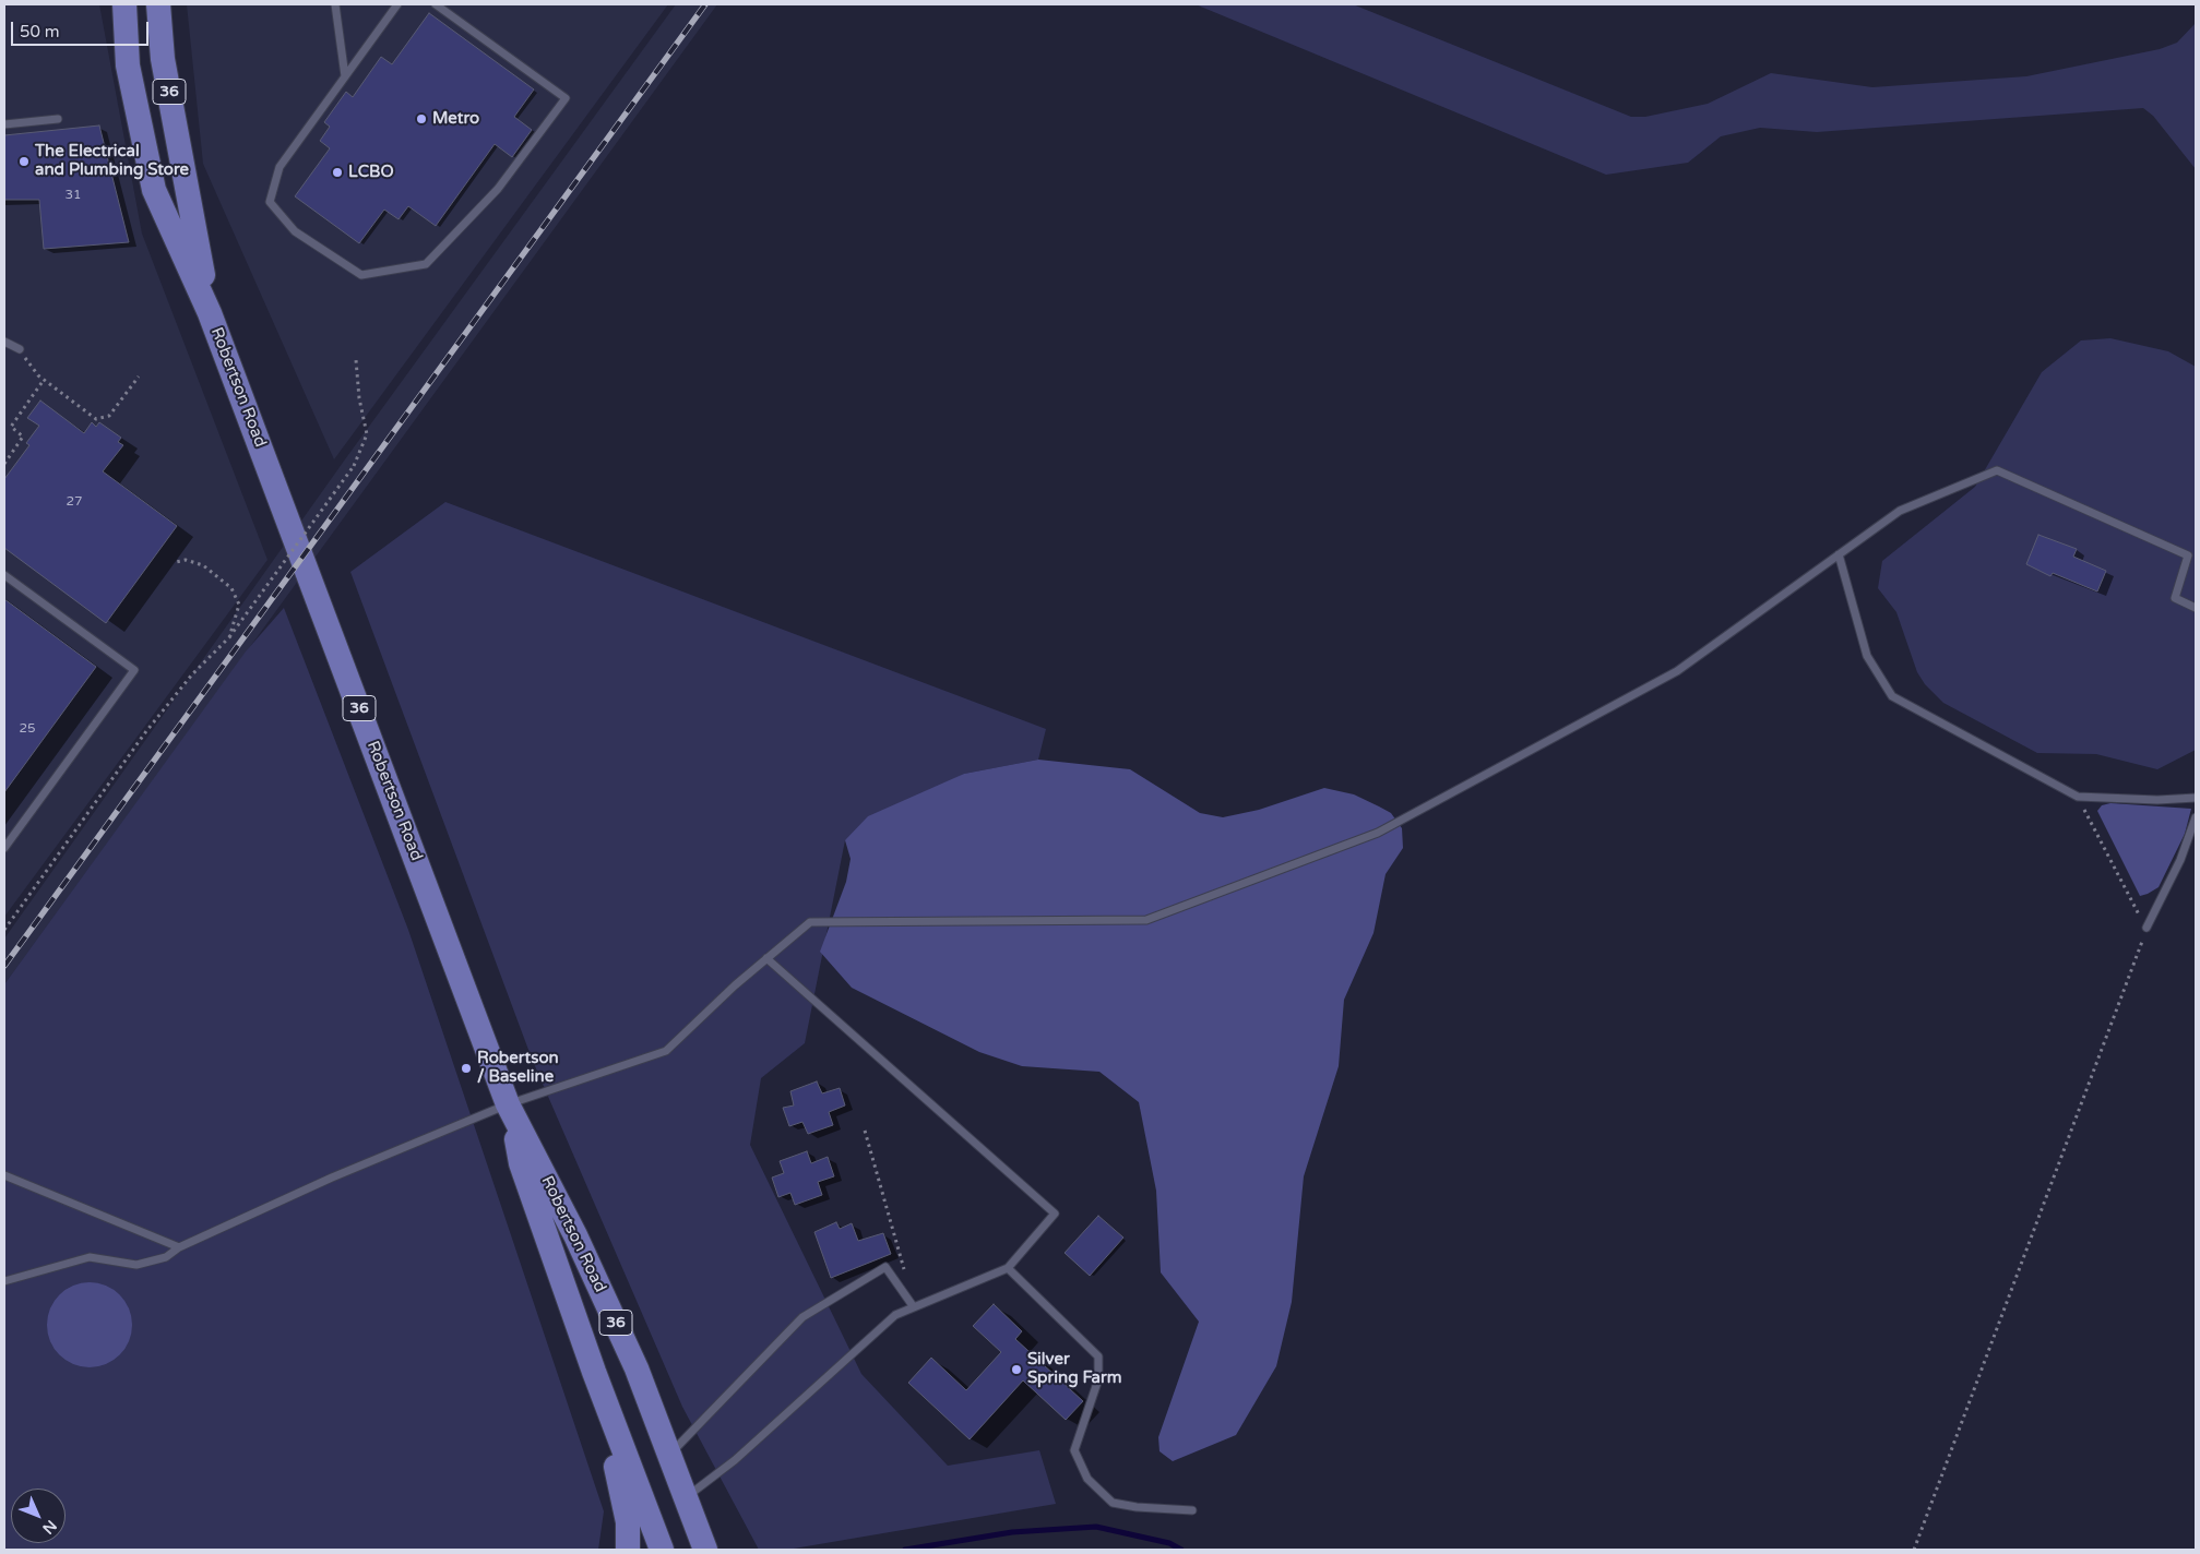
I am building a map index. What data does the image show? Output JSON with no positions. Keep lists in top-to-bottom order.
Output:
{
  "streets": {
    "main road": ["36", "Robertson Road"]
  },
  "places": [
    "Metro",
    "The Electrical and Plumbing Store",
    "LCBO",
    "Robertson / Baseline",
    "Silver Spring Farm"
  ],
  "house_numbers": ["31", "27", "25"],
  "scale_bar": "50 m",
  "north": "bottom right"
}
